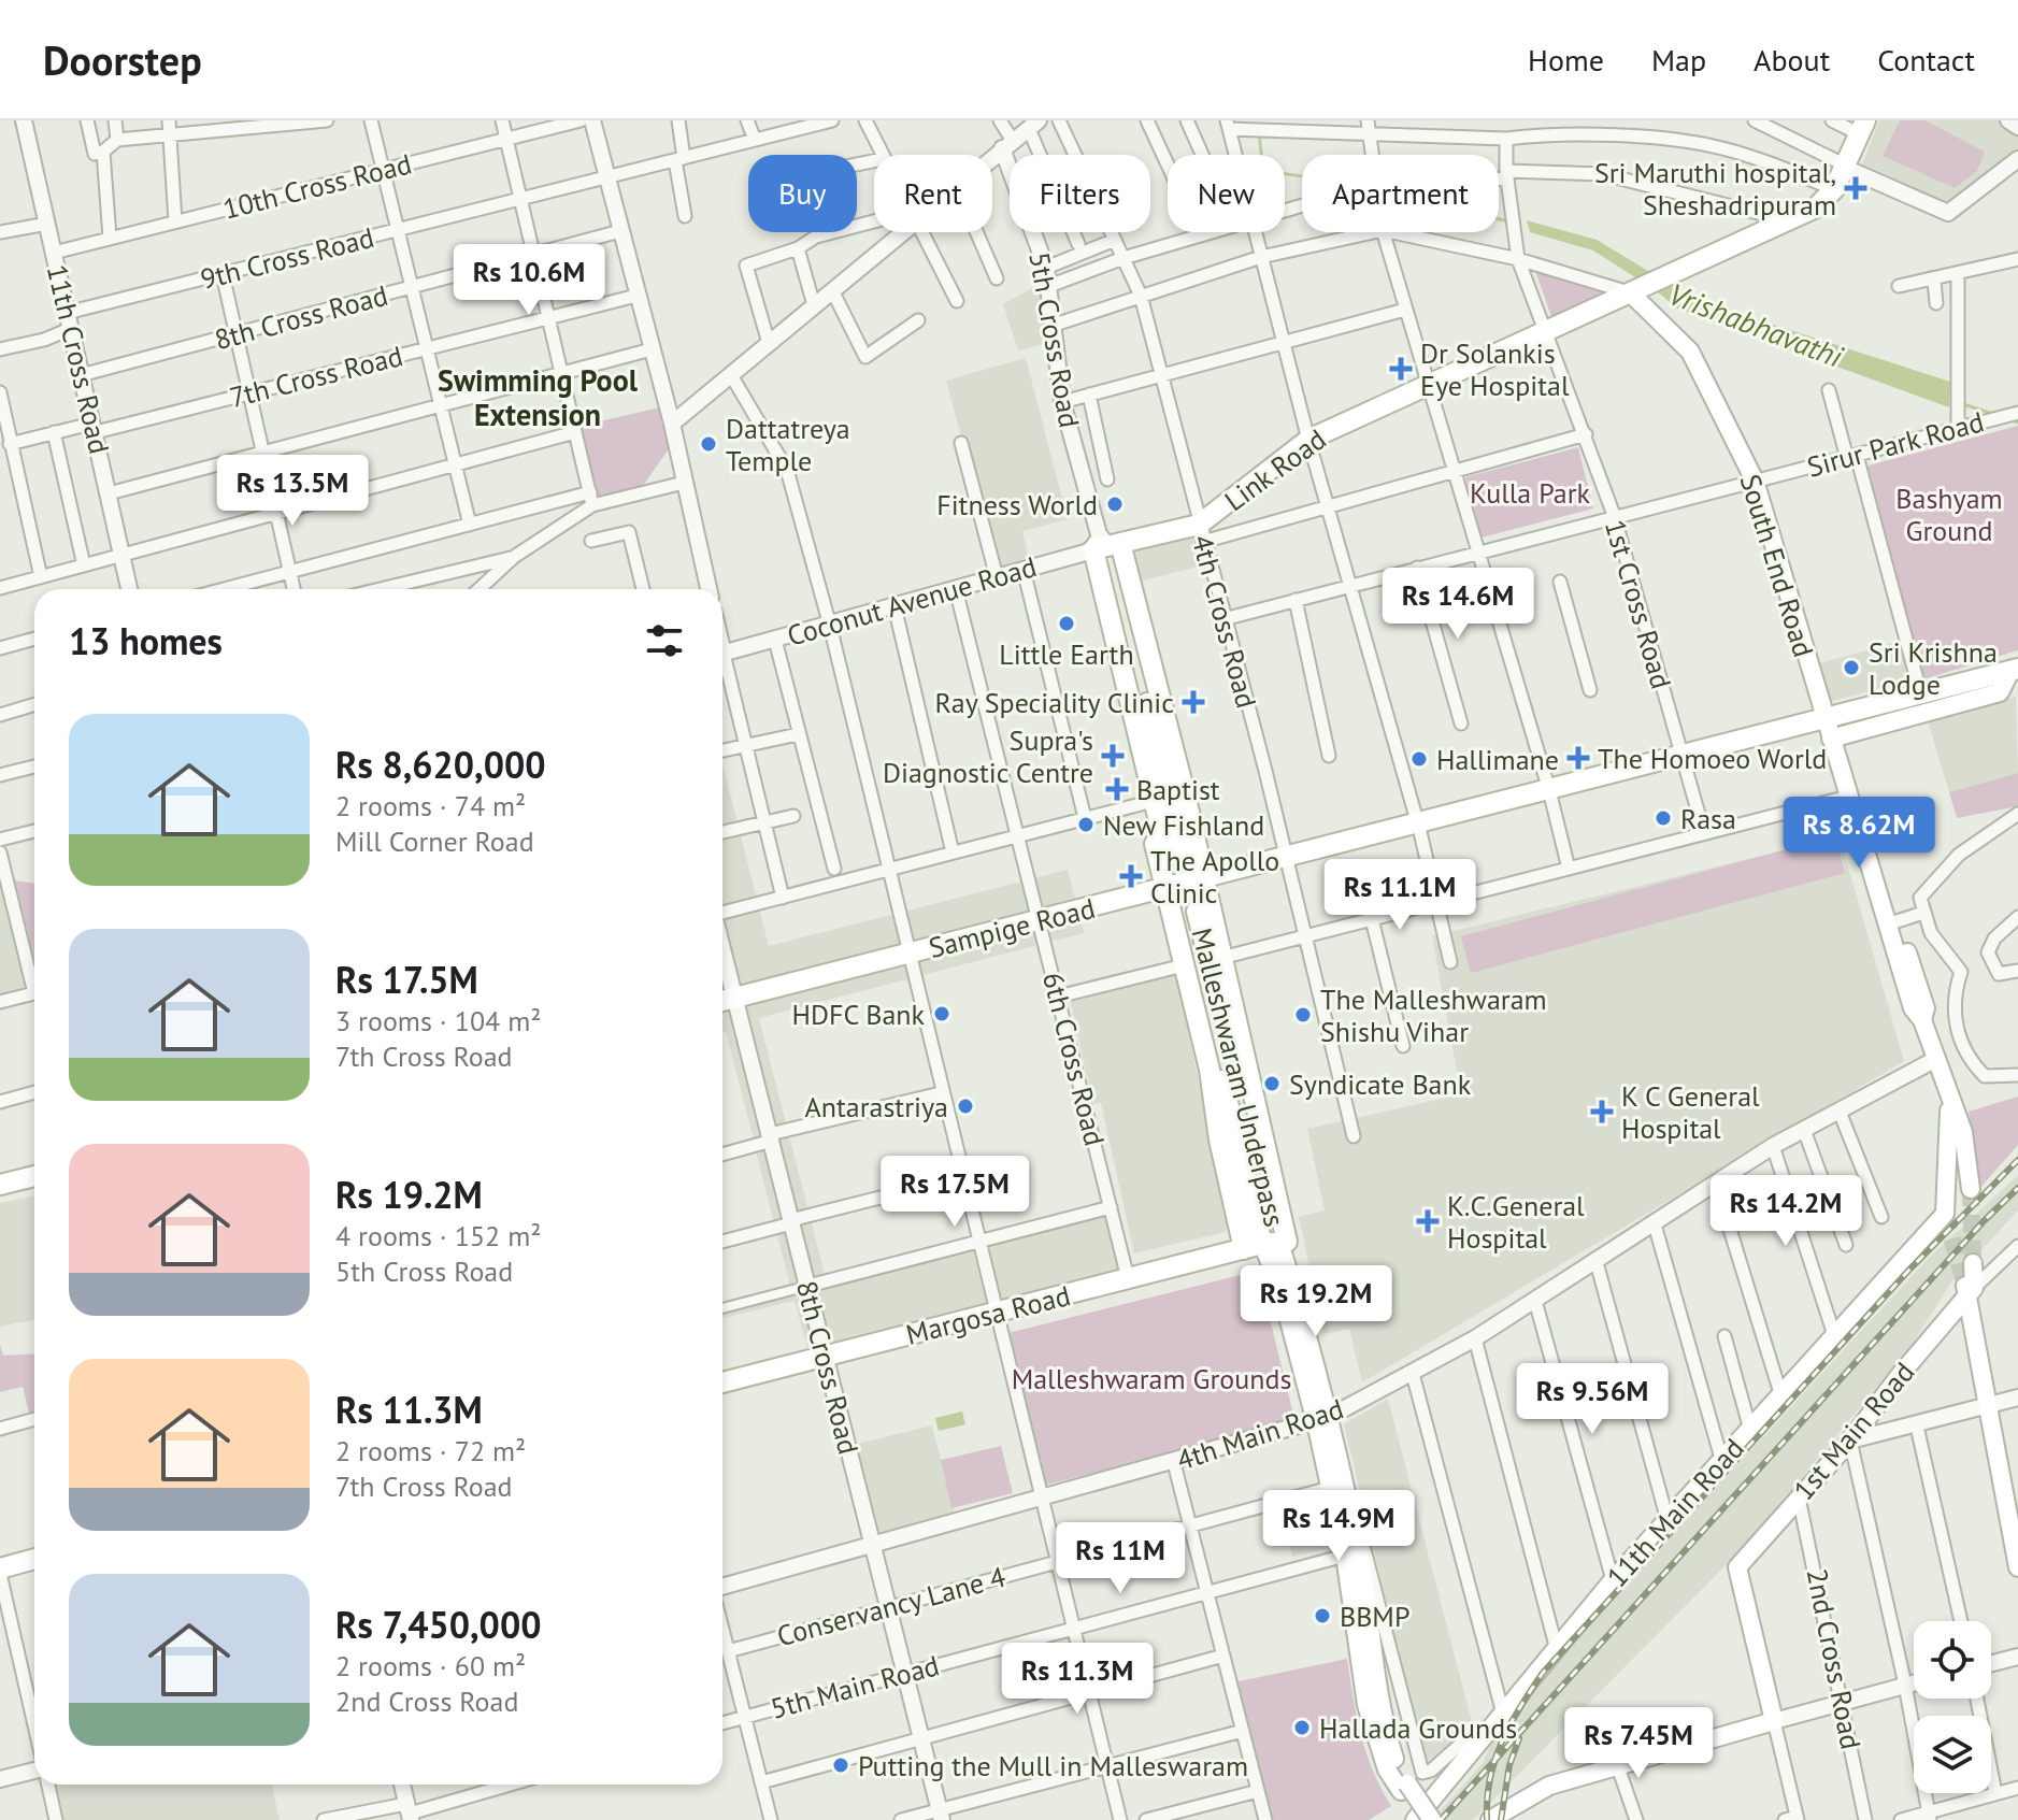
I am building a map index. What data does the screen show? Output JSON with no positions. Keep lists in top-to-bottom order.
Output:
{
  "streets": {
    "main road": [
      "5th Cross Road",
      "Link Road",
      "South End Road",
      "Sampige Road",
      "Malleshwaram Underpass",
      "Margosa Road",
      "1st Main Road",
      "11th Main Road"
    ],
    "street": [
      "10th Cross Road",
      "9th Cross Road",
      "8th Cross Road",
      "11th Cross Road",
      "7th Cross Road",
      "Sirur Park Road",
      "Coconut Avenue Road",
      "1st Cross Road",
      "4th Cross Road",
      "6th Cross Road",
      "4th Main Road",
      "Conservancy Lane 4",
      "2nd Cross Road",
      "5th Main Road"
    ]
  },
  "crossings": [
    ["10th Cross Road", "11th Cross Road"],
    ["9th Cross Road", "11th Cross Road"],
    ["8th Cross Road", "11th Cross Road"],
    ["8th Cross Road", "Sampige Road"],
    ["8th Cross Road", "Margosa Road"],
    ["8th Cross Road", "4th Main Road"],
    ["8th Cross Road", "Conservancy Lane 4"],
    ["8th Cross Road", "5th Main Road"],
    ["5th Cross Road", "Link Road"],
    ["5th Cross Road", "Coconut Avenue Road"],
    ["11th Cross Road", "7th Cross Road"],
    ["Sirur Park Road", "South End Road"],
    ["Sirur Park Road", "1st Cross Road"],
    ["Sirur Park Road", "4th Cross Road"],
    ["Link Road", "South End Road"],
    ["Link Road", "Coconut Avenue Road"],
    ["Link Road", "1st Cross Road"],
    ["Link Road", "4th Cross Road"],
    ["South End Road", "Sampige Road"],
    ["Coconut Avenue Road", "6th Cross Road"],
    ["1st Cross Road", "Sampige Road"],
    ["4th Cross Road", "Sampige Road"],
    ["Sampige Road", "6th Cross Road"],
    ["6th Cross Road", "Margosa Road"],
    ["Malleshwaram Underpass", "Margosa Road"],
    ["1st Main Road", "2nd Cross Road"]
  ],
  "districts": ["Swimming Pool Extension"],
  "water": ["Vrishabhavathi"],
  "parks": ["Kulla Park", "Bashyam Ground", "Malleshwaram Grounds"],
  "places": {
    "health": [
      "Sri Maruthi hospital, Sheshadripuram",
      "Dr Solankis Eye Hospital",
      "Ray Speciality Clinic",
      "Supra's Diagnostic Centre",
      "The Homoeo World",
      "Baptist",
      "The Apollo Clinic",
      "K C General Hospital",
      "K.C.General Hospital"
    ],
    "other": [
      "Dattatreya Temple",
      "Fitness World",
      "Little Earth",
      "Sri Krishna Lodge",
      "Hallimane",
      "Rasa",
      "New Fishland",
      "HDFC Bank",
      "The Malleshwaram Shishu Vihar",
      "Syndicate Bank",
      "Antarastriya",
      "BBMP",
      "Hallada Grounds",
      "Putting the Mull in Malleswaram"
    ]
  },
  "page": {
    "header": "Doorstep",
    "nav": [
      "Home",
      "Map",
      "About",
      "Contact"
    ],
    "chip": [
      "Buy",
      "Rent",
      "Filters",
      "New",
      "Apartment"
    ],
    "price": [
      "Rs 10.6M",
      "Rs 13.5M",
      "Rs 14.6M",
      "Rs 8.62M",
      "Rs 11.1M",
      "Rs 17.5M",
      "Rs 14.2M",
      "Rs 19.2M",
      "Rs 9.56M",
      "Rs 14.9M",
      "Rs 11M",
      "Rs 11.3M",
      "Rs 7.45M"
    ],
    "heading": "13 homes",
    "list": [
      {
        "name": "Rs 8,620,000",
        "note": "2 rooms · 74 m² · Mill Corner Road"
      },
      {
        "name": "Rs 17.5M",
        "note": "3 rooms · 104 m² · 7th Cross Road"
      },
      {
        "name": "Rs 19.2M",
        "note": "4 rooms · 152 m² · 5th Cross Road"
      },
      {
        "name": "Rs 11.3M",
        "note": "2 rooms · 72 m² · 7th Cross Road"
      },
      {
        "name": "Rs 7,450,000",
        "note": "2 rooms · 60 m² · 2nd Cross Road"
      }
    ]
  }
}
